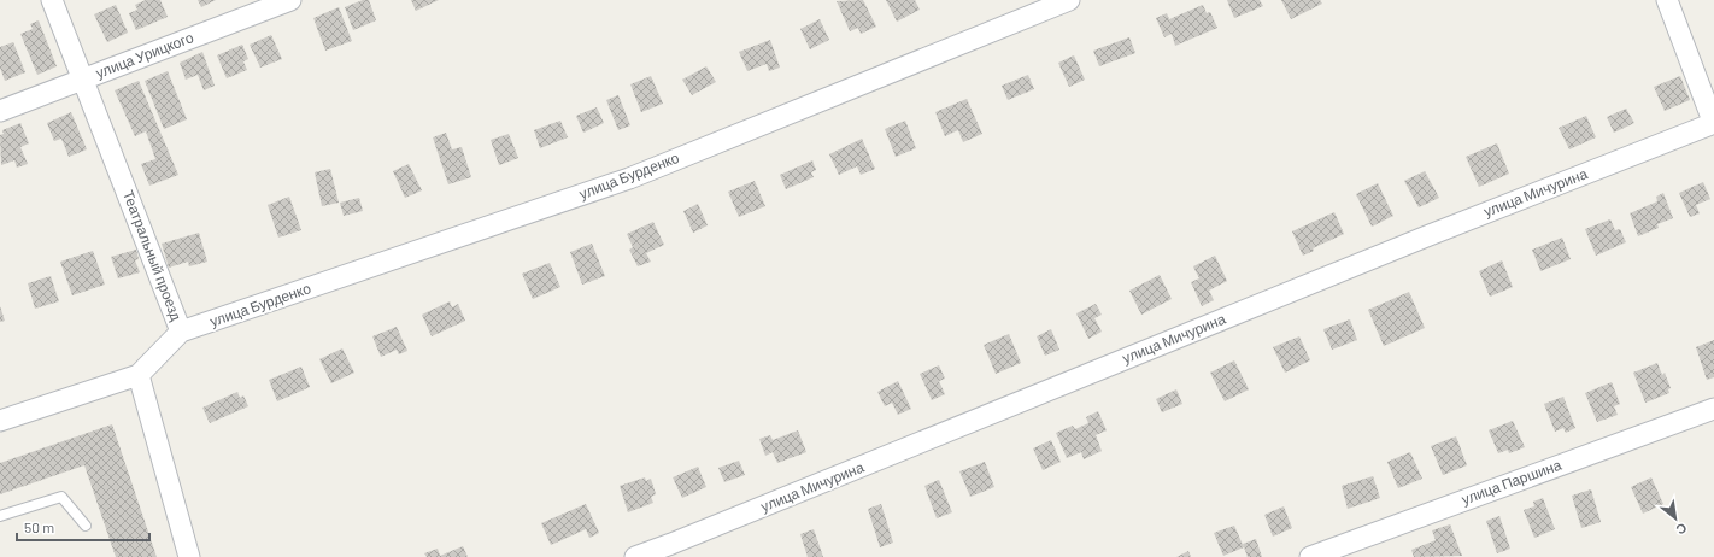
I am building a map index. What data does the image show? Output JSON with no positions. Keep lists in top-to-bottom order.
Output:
{
  "streets": {
    "street": [
      "улица Урицкого",
      "улица Бурденко",
      "улица Мичурина",
      "Театральный проезд",
      "улица Паршина"
    ]
  },
  "crossings": [
    ["улица Урицкого", "Театральный проезд"],
    ["улица Бурденко", "Театральный проезд"]
  ],
  "scale_bar": "50 m",
  "north": "bottom right"
}
